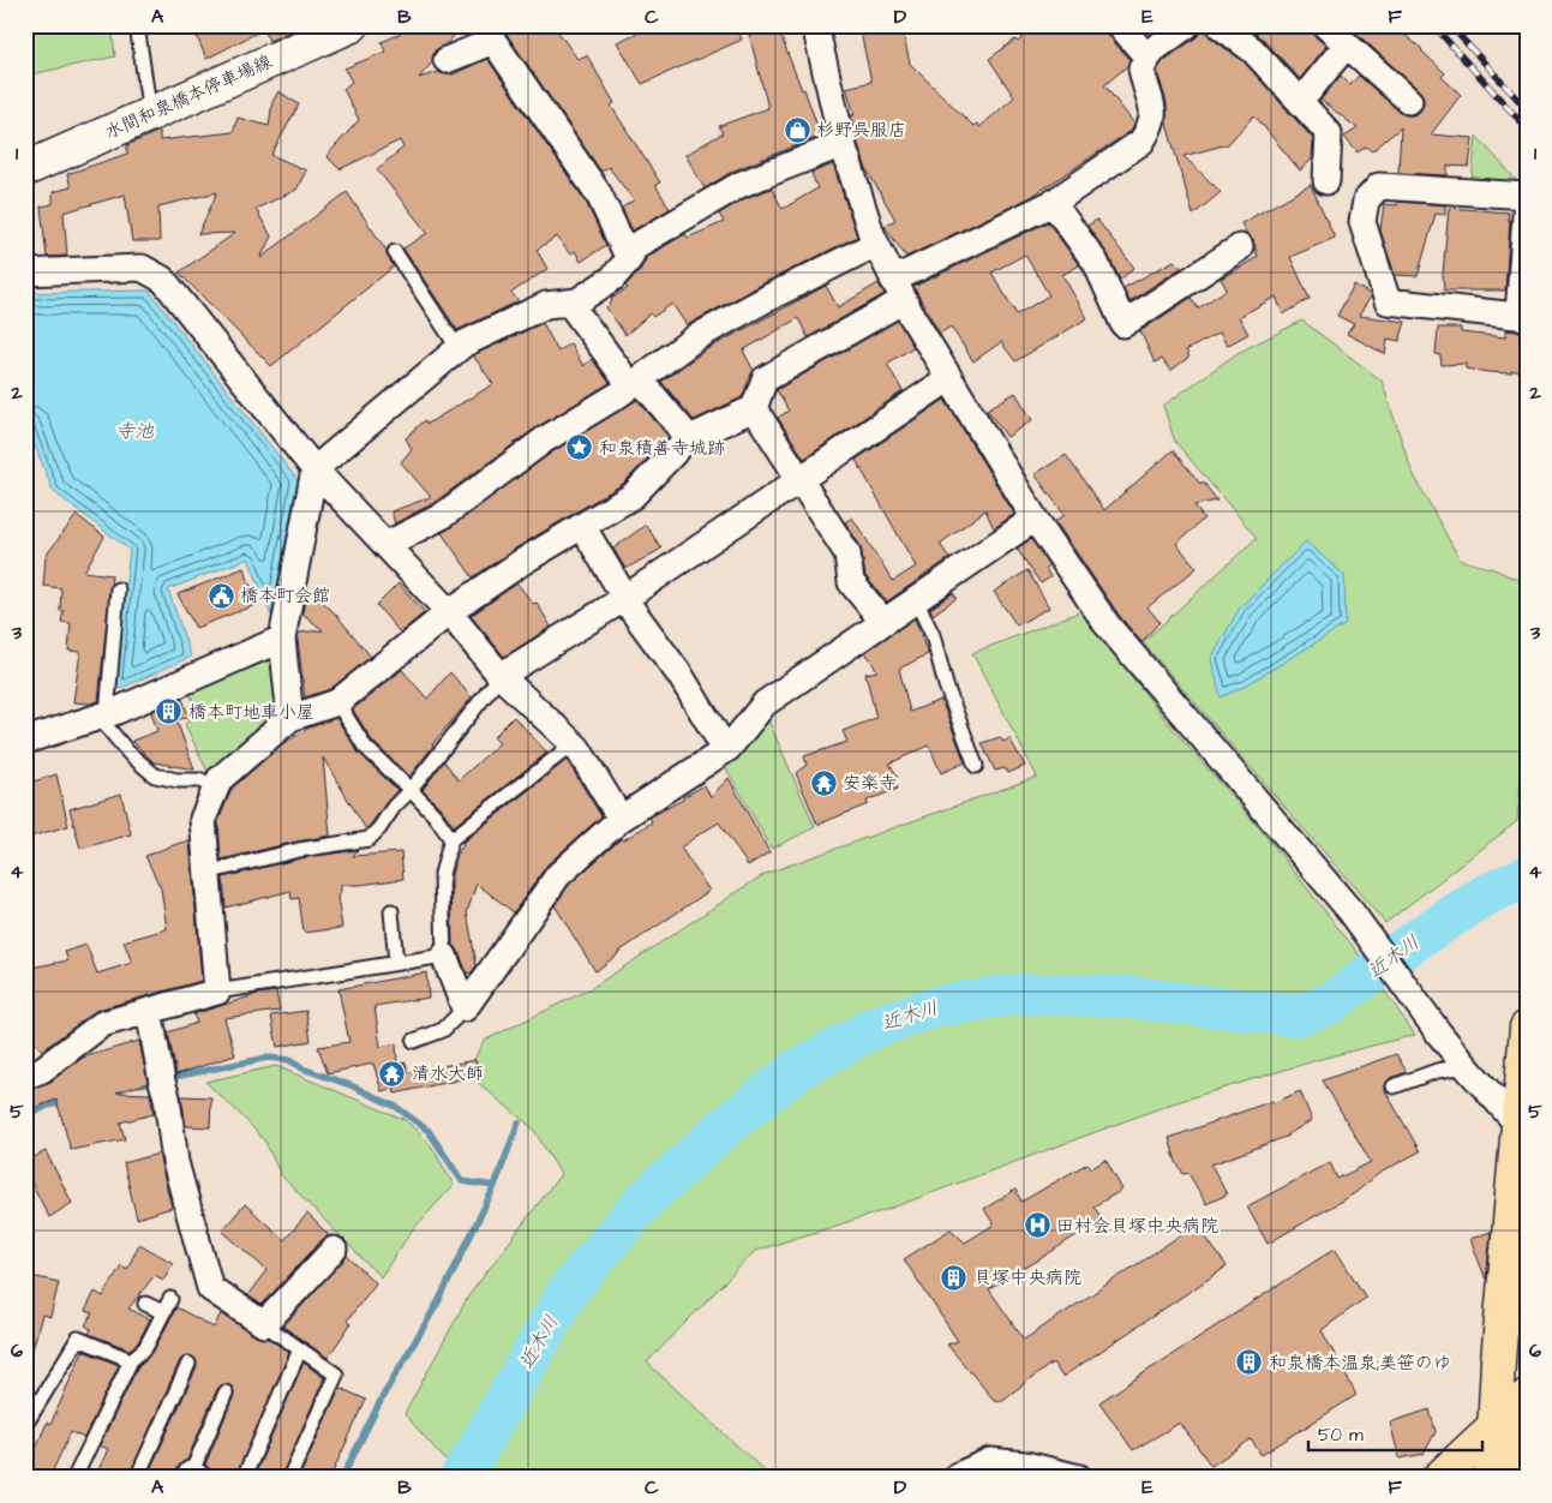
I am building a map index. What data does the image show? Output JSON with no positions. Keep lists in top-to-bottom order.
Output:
{
  "streets": {
    "main road": ["水間和泉橋本停車場線"]
  },
  "water": ["寺池", "近木川"],
  "places": {
    "shop": ["杉野呉服店"],
    "place": ["和泉積善寺城跡"],
    "public building": ["橋本町会館"],
    "building": ["橋本町地車小屋", "貝塚中央病院", "和泉橋本温泉;美笹のゆ"],
    "temple": ["安楽寺", "清水大師"],
    "hospital": ["田村会貝塚中央病院"]
  },
  "scale_bar": "50 m",
  "grid": {
    "columns": [
      "A",
      "B",
      "C",
      "D",
      "E",
      "F"
    ],
    "rows": [
      "1",
      "2",
      "3",
      "4",
      "5",
      "6"
    ]
  }
}
